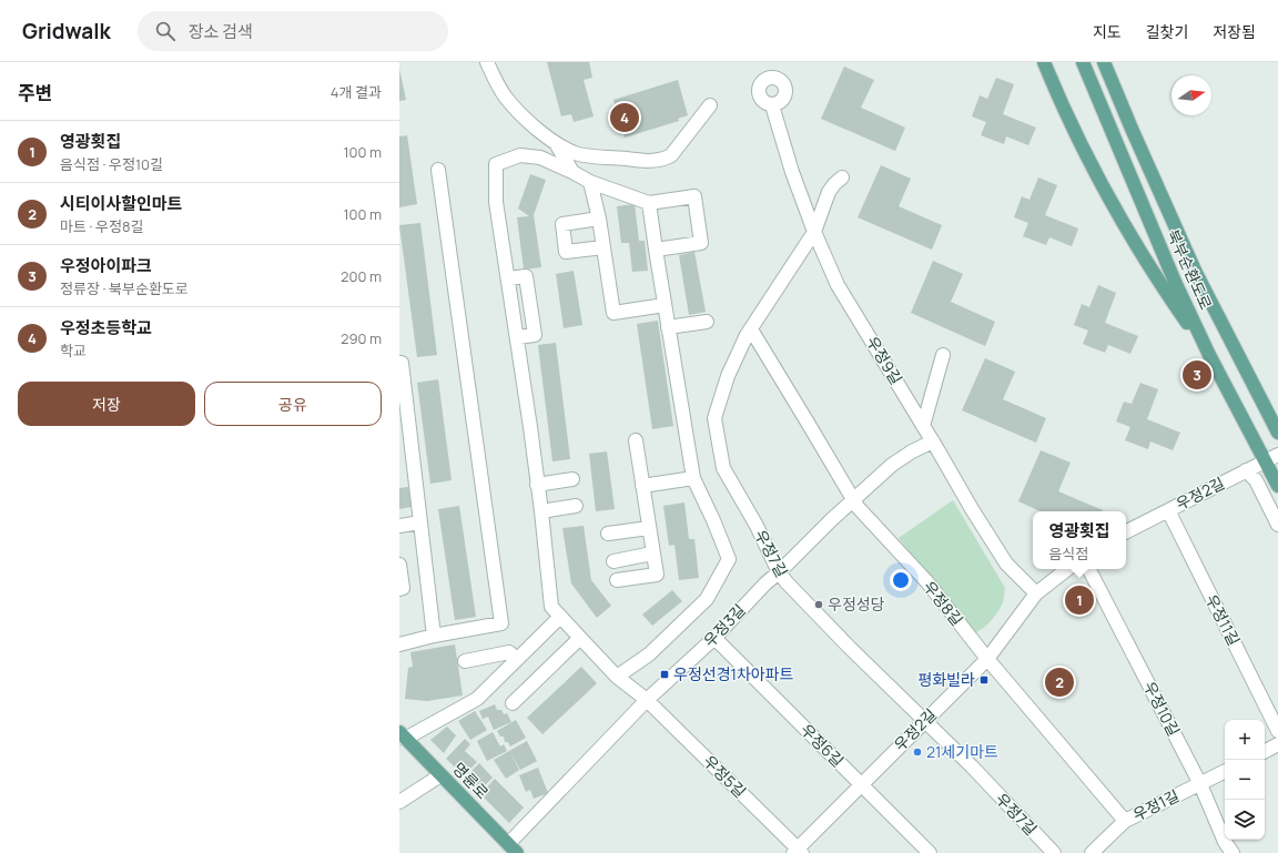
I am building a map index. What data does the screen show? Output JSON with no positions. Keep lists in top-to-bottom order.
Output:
{
  "streets": {
    "main road": ["북부순환도로", "명륜로"],
    "street": [
      "우정9길",
      "우정2길",
      "우정7길",
      "우정8길",
      "우정11길",
      "우정3길",
      "우정10길",
      "우정6길",
      "우정5길",
      "우정1길"
    ]
  },
  "crossings": [
    ["북부순환도로", "우정2길"],
    ["우정9길", "우정2길"],
    ["우정9길", "우정7길"],
    ["우정9길", "우정3길"],
    ["우정2길", "우정7길"],
    ["우정2길", "우정8길"],
    ["우정2길", "우정11길"],
    ["우정2길", "우정6길"],
    ["우정2길", "우정5길"],
    ["우정7길", "우정8길"],
    ["우정7길", "우정3길"],
    ["우정8길", "우정3길"],
    ["우정8길", "우정1길"],
    ["우정3길", "우정6길"],
    ["우정3길", "우정5길"],
    ["우정3길", "명륜로"],
    ["우정10길", "우정1길"]
  ],
  "places": {
    "other": ["우정성당", "21세기마트"],
    "transit": ["우정선경1차아파트", "평화빌라"]
  },
  "north": "right",
  "page": {
    "header": "Gridwalk",
    "search": "장소 검색",
    "nav": ["지도", "길찾기", "저장됨"],
    "heading": ["주변", "4개 결과"],
    "pins": [
      "4",
      "3",
      "1",
      "2"
    ],
    "list": [
      {
        "mark": "1",
        "name": "영광횟집",
        "note": "음식점 · 우정10길",
        "value": "100 m"
      },
      {
        "mark": "2",
        "name": "시티이사할인마트",
        "note": "마트 · 우정8길",
        "value": "100 m"
      },
      {
        "mark": "3",
        "name": "우정아이파크",
        "note": "정류장 · 북부순환도로",
        "value": "200 m"
      },
      {
        "mark": "4",
        "name": "우정초등학교",
        "note": "학교",
        "value": "290 m"
      }
    ],
    "buttons": ["저장", "공유"],
    "popup": ["영광횟집", "음식점"],
    "map_buttons": ["+", "−"]
  }
}
